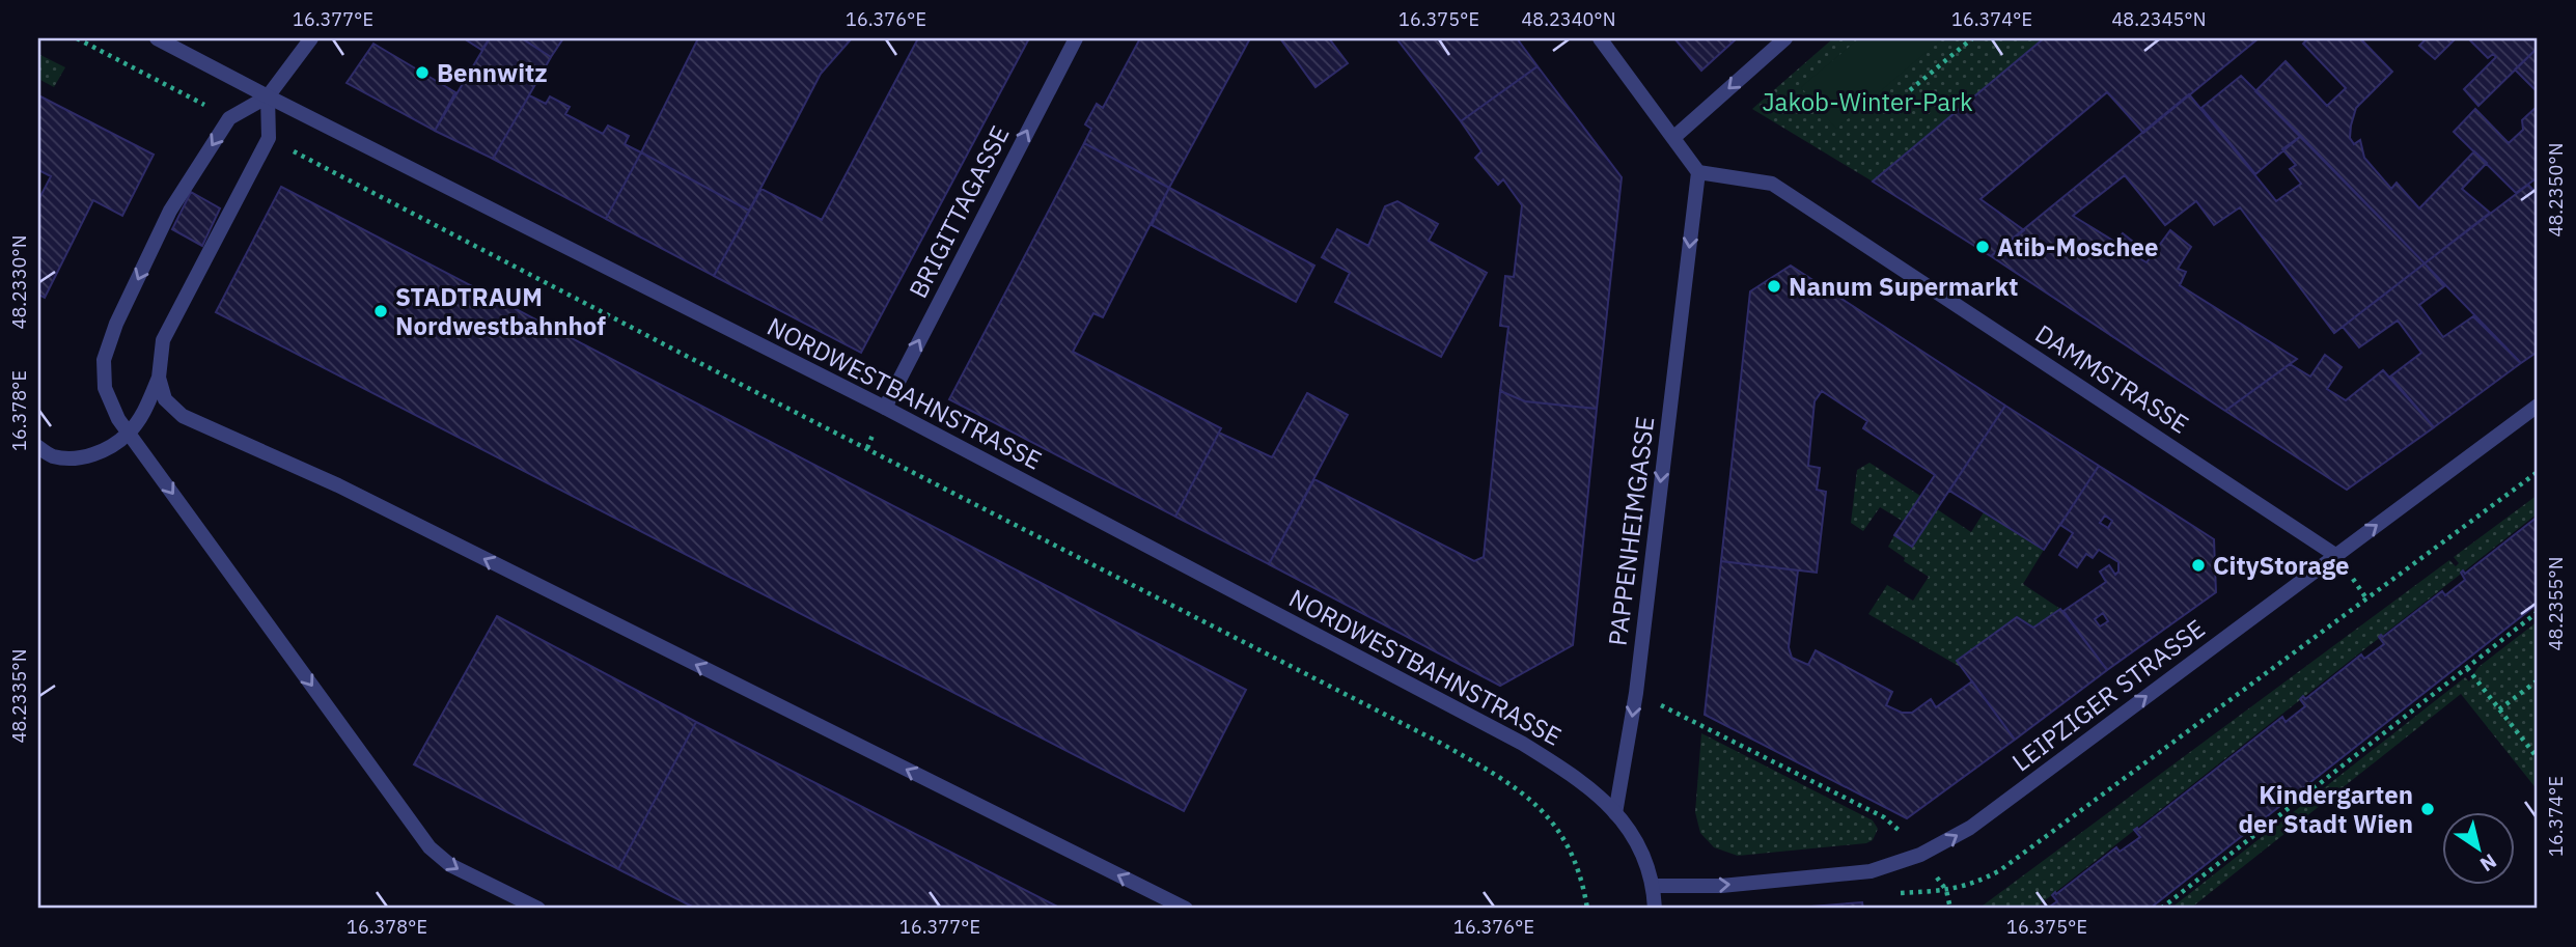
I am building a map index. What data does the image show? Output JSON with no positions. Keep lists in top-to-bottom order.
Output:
{
  "streets": {
    "street": [
      "BRIGITTAGASSE",
      "DAMMSTRASSE",
      "NORDWESTBAHNSTRASSE",
      "PAPPENHEIMGASSE",
      "LEIPZIGER STRASSE"
    ]
  },
  "crossings": [
    ["BRIGITTAGASSE", "NORDWESTBAHNSTRASSE"],
    ["DAMMSTRASSE", "PAPPENHEIMGASSE"],
    ["DAMMSTRASSE", "LEIPZIGER STRASSE"],
    ["NORDWESTBAHNSTRASSE", "PAPPENHEIMGASSE"]
  ],
  "one_way": ["BRIGITTAGASSE", "PAPPENHEIMGASSE", "LEIPZIGER STRASSE"],
  "parks": ["Jakob-Winter-Park"],
  "places": [
    "Bennwitz",
    "Atib-Moschee",
    "Nanum Supermarkt",
    "STADTRAUM Nordwestbahnhof",
    "CityStorage",
    "Kindergarten der Stadt Wien"
  ],
  "north": "bottom right",
  "coordinates": [
    "16.377°E",
    "16.376°E",
    "16.375°E",
    "48.2340°N",
    "16.374°E",
    "48.2345°N",
    "48.2350°N",
    "48.2330°N",
    "16.378°E",
    "48.2355°N",
    "48.2335°N"
  ]
}
